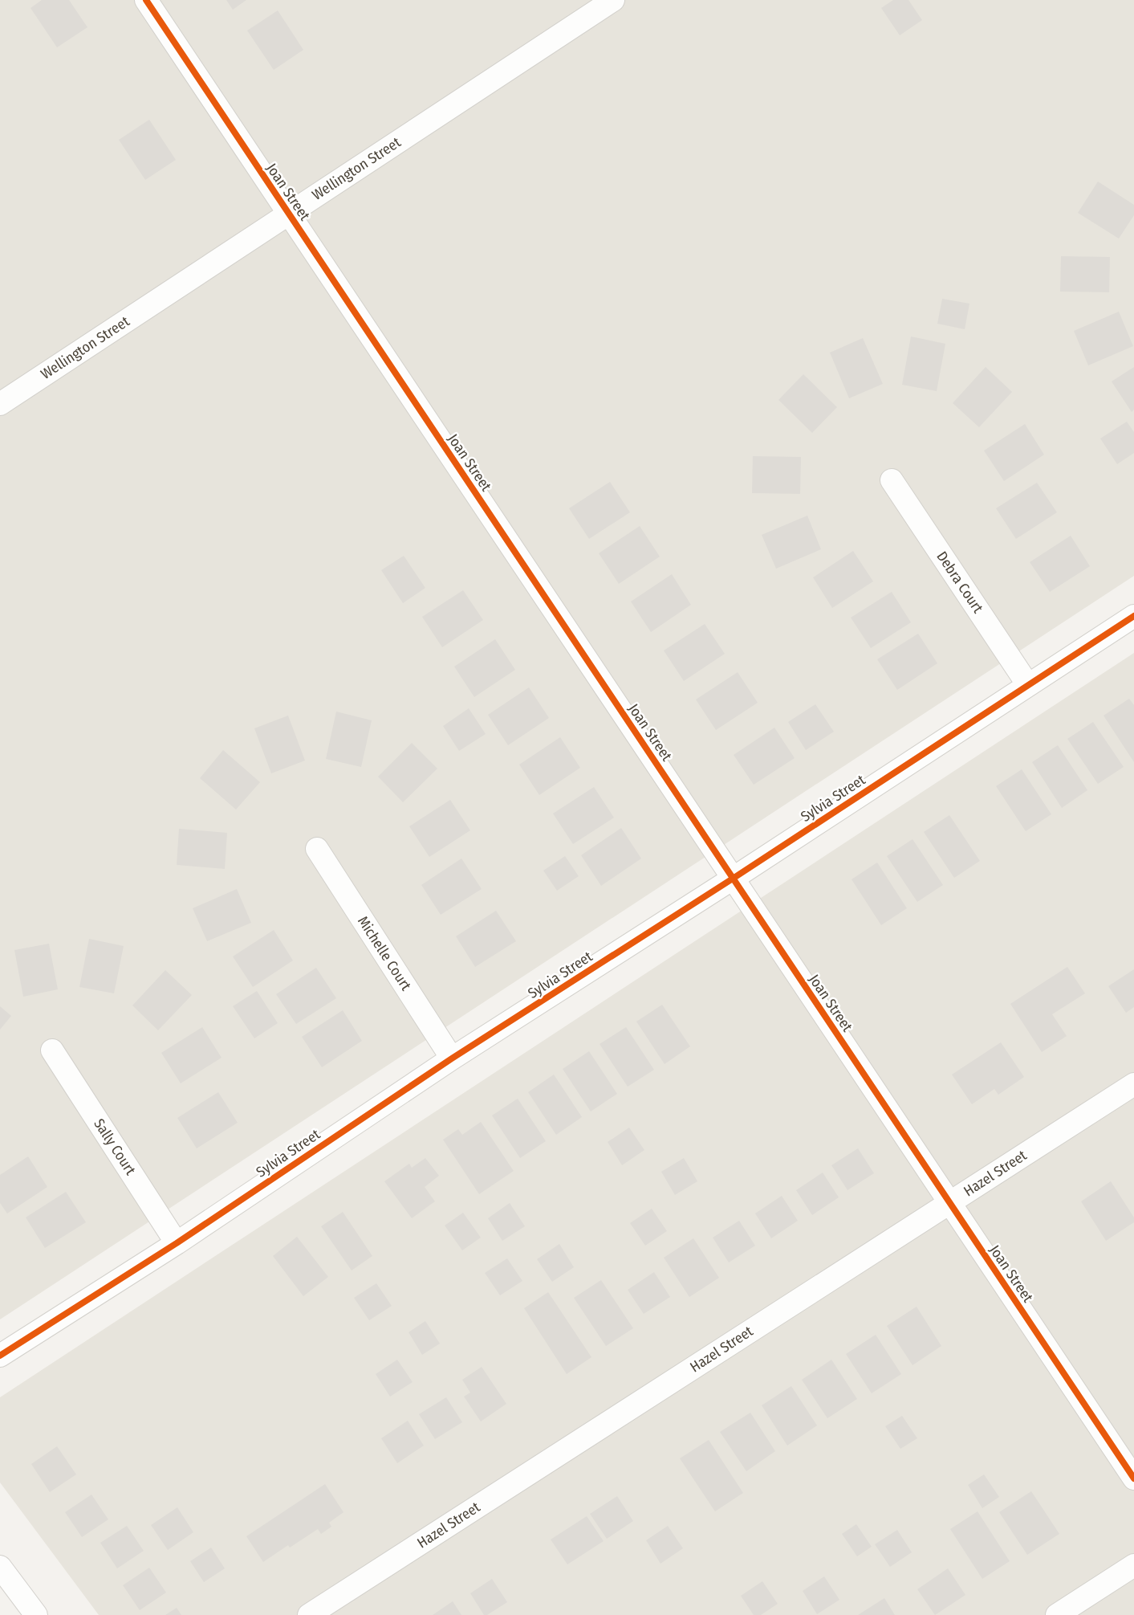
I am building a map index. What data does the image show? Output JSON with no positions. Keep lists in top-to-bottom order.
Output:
{
  "streets": {
    "street": [
      "Wellington Street",
      "Joan Street",
      "Debra Court",
      "Sylvia Street",
      "Michelle Court",
      "Sally Court",
      "Hazel Street"
    ]
  },
  "crossings": [
    ["Wellington Street", "Joan Street"],
    ["Joan Street", "Sylvia Street"],
    ["Joan Street", "Hazel Street"],
    ["Debra Court", "Sylvia Street"],
    ["Sylvia Street", "Michelle Court"],
    ["Sylvia Street", "Sally Court"]
  ]
}
